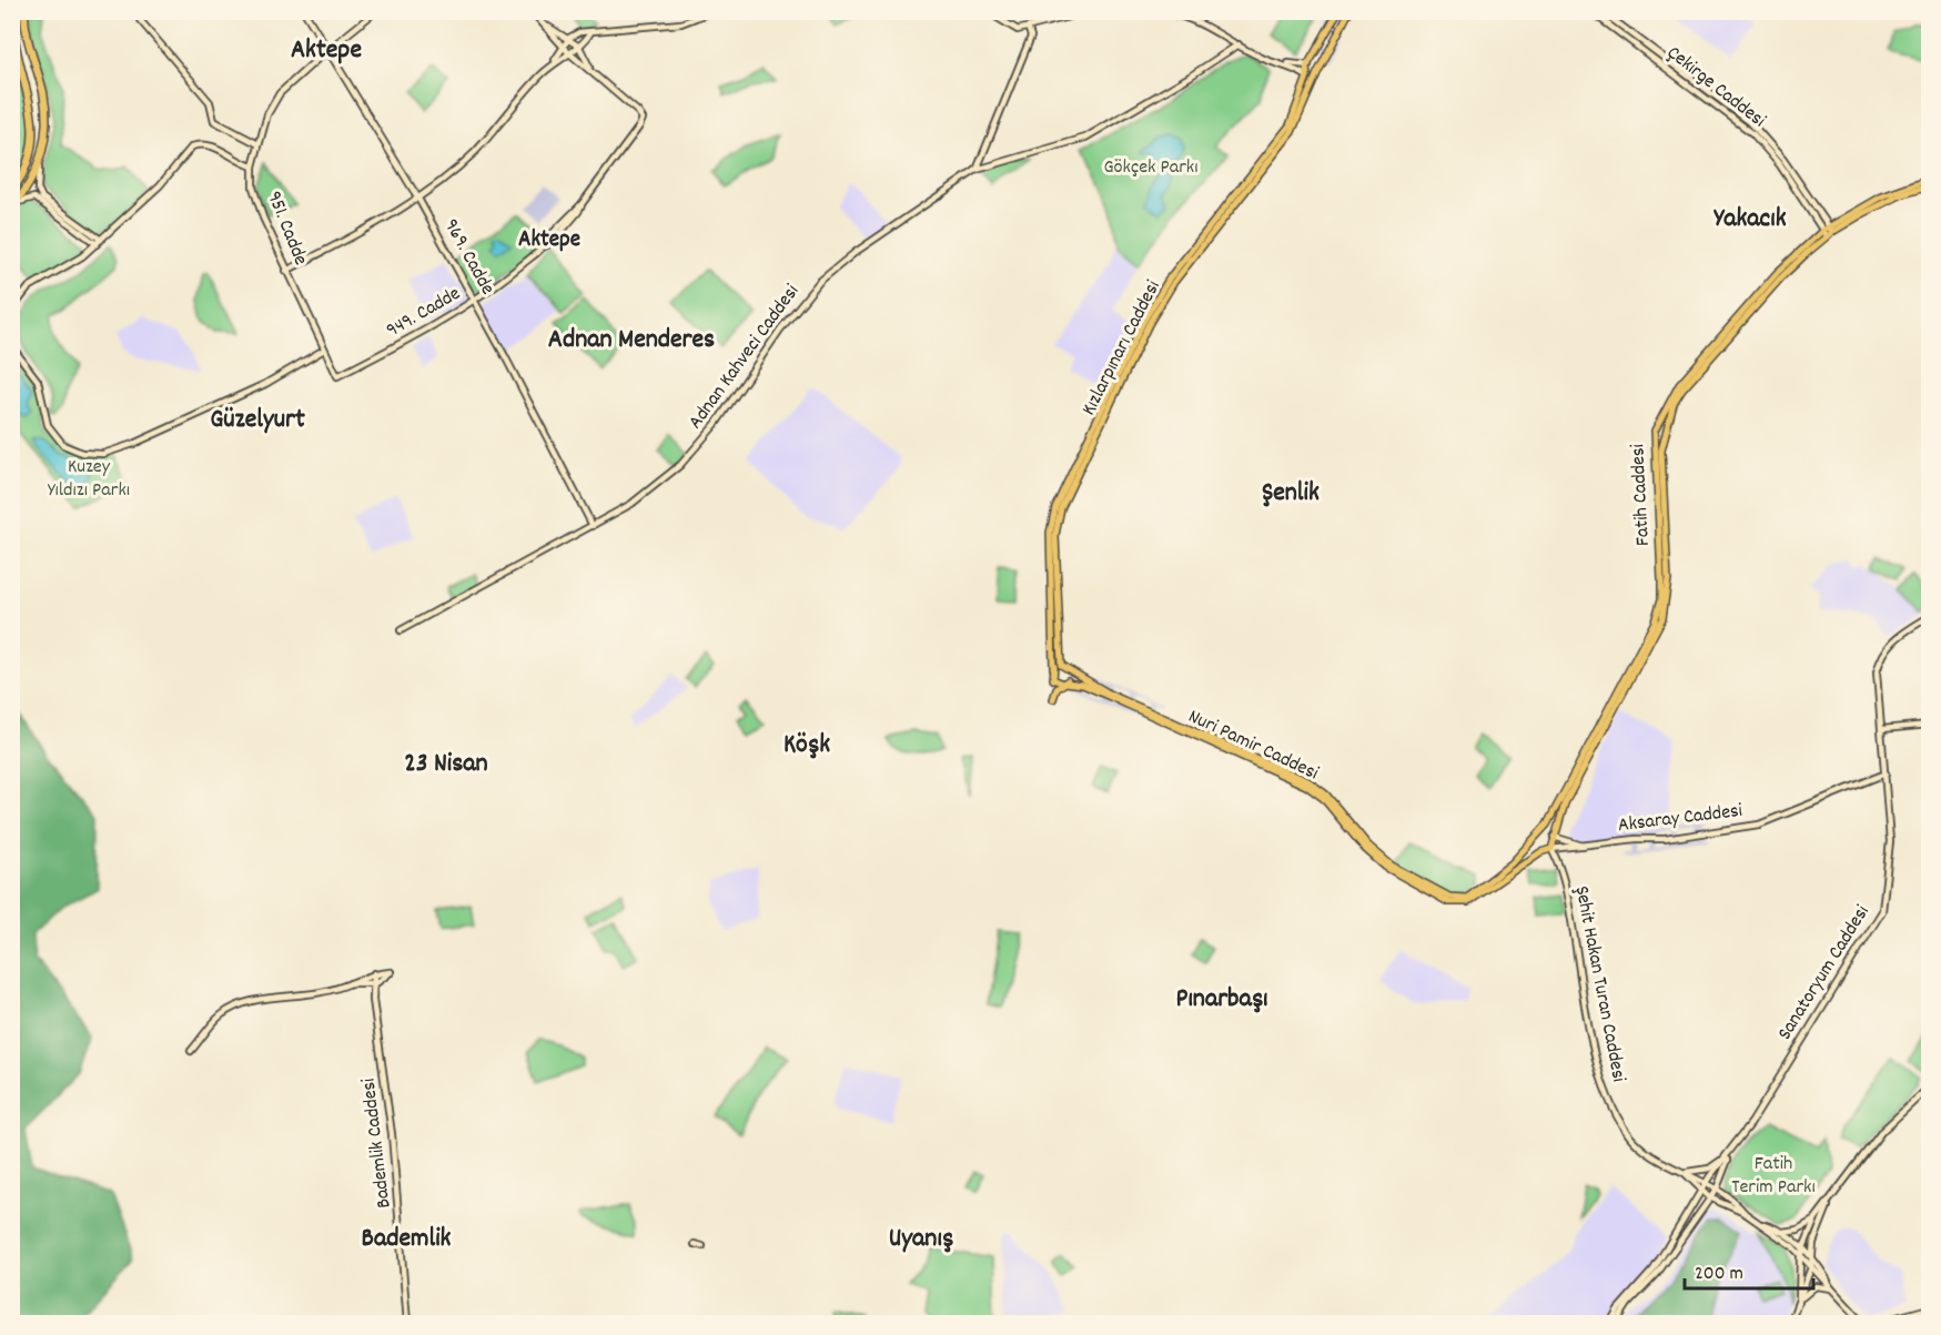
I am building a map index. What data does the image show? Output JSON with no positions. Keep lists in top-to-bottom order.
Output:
{
  "streets": {
    "main road": ["Kızlarpınarı Caddesi", "Fatih Caddesi", "Nuri Pamir Caddesi"],
    "street": [
      "Çekirge Caddesi",
      "951. Cadde",
      "969. Cadde",
      "949. Cadde",
      "Adnan Kahveci Caddesi",
      "Aksaray Caddesi",
      "Sanatoryum Caddesi",
      "Şehit Hakan Turan Caddesi",
      "Bademlik Caddesi"
    ]
  },
  "crossings": [
    ["Çekirge Caddesi", "Fatih Caddesi"],
    ["951. Cadde", "969. Cadde"],
    ["951. Cadde", "949. Cadde"],
    ["969. Cadde", "949. Cadde"],
    ["969. Cadde", "Adnan Kahveci Caddesi"],
    ["Kızlarpınarı Caddesi", "Nuri Pamir Caddesi"],
    ["Fatih Caddesi", "Nuri Pamir Caddesi"],
    ["Fatih Caddesi", "Aksaray Caddesi"],
    ["Fatih Caddesi", "Şehit Hakan Turan Caddesi"],
    ["Nuri Pamir Caddesi", "Aksaray Caddesi"],
    ["Nuri Pamir Caddesi", "Şehit Hakan Turan Caddesi"],
    ["Aksaray Caddesi", "Sanatoryum Caddesi"],
    ["Aksaray Caddesi", "Şehit Hakan Turan Caddesi"]
  ],
  "districts": [
    "Aktepe",
    "Yakacık",
    "Aktepe",
    "Adnan Menderes",
    "Güzelyurt",
    "Şenlik",
    "Köşk",
    "23 Nisan",
    "Pınarbaşı",
    "Bademlik",
    "Uyanış"
  ],
  "parks": ["Gökçek Parkı", "Kuzey Yıldızı Parkı", "Fatih Terim Parkı"],
  "scale_bar": "200 m"
}
